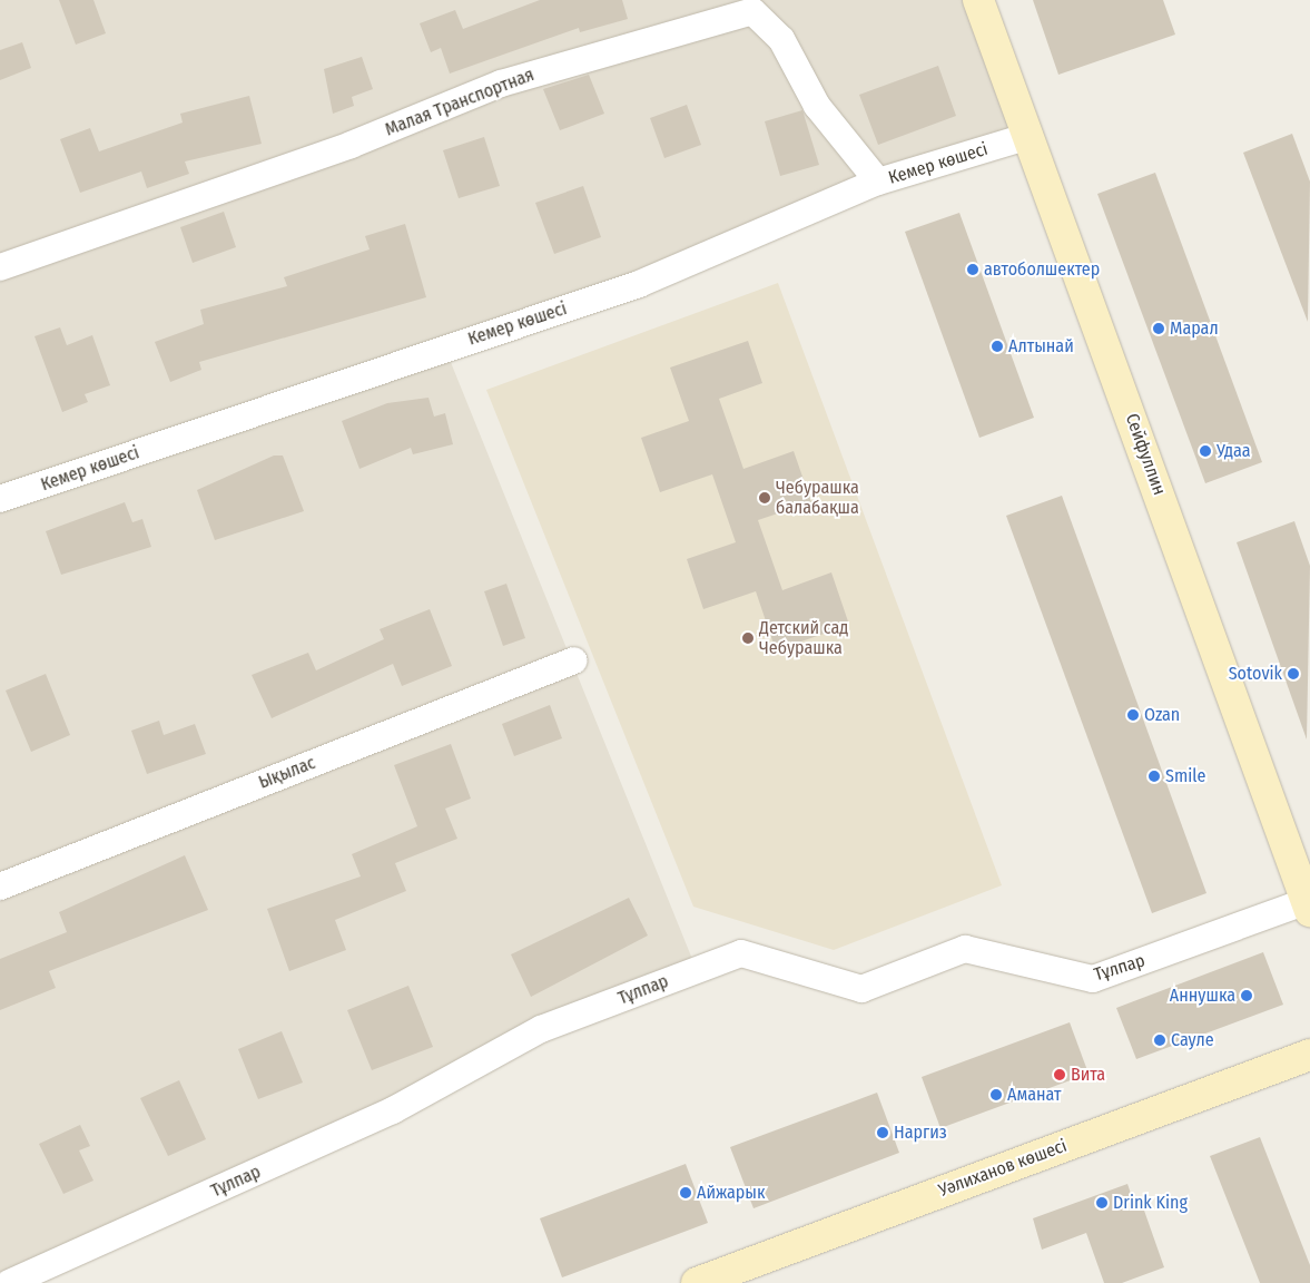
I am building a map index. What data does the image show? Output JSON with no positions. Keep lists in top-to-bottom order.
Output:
{
  "streets": {
    "street": [
      "Малая Транспортная",
      "Кемер көшесі",
      "Сейфуллин",
      "Ықылас",
      "Тұлпар",
      "Уәлиханов көшесі"
    ]
  },
  "crossings": [
    ["Малая Транспортная", "Кемер көшесі"],
    ["Кемер көшесі", "Сейфуллин"],
    ["Сейфуллин", "Тұлпар"]
  ],
  "places": [
    "автоболшектер",
    "Марал",
    "Алтынай",
    "Удаа",
    "Чебурашка балабақша",
    "Детский сад Чебурашка",
    "Sotovik",
    "Ozan",
    "Smile",
    "Аннушка",
    "Сауле",
    "Вита",
    "Аманат",
    "Наргиз",
    "Айжарык",
    "Drink King"
  ]
}
